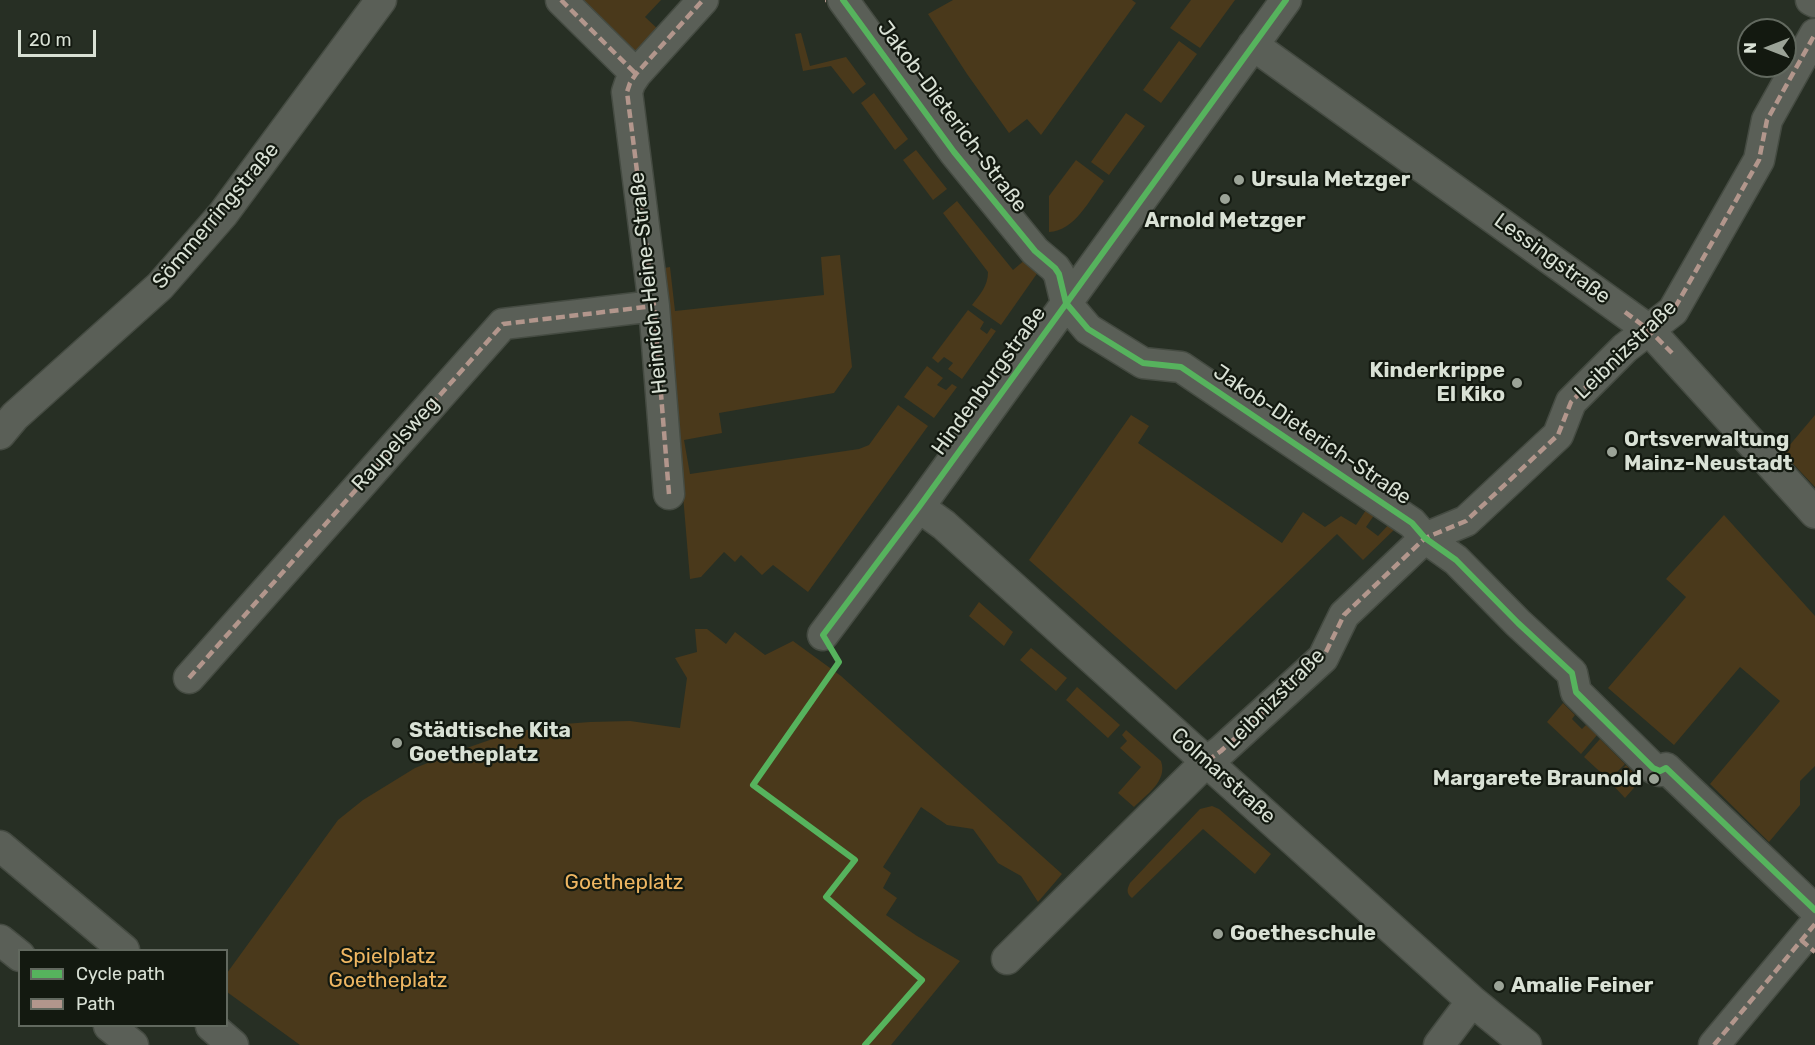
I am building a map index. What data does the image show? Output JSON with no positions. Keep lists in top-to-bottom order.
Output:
{
  "streets": {
    "street": [
      "Jakob-Dieterich-Straße",
      "Sömmerringstraße",
      "Lessingstraße",
      "Heinrich-Heine-Straße",
      "Leibnizstraße",
      "Hindenburgstraße",
      "Raupelsweg",
      "Colmarstraße"
    ]
  },
  "crossings": [
    ["Jakob-Dieterich-Straße", "Leibnizstraße"],
    ["Jakob-Dieterich-Straße", "Hindenburgstraße"],
    ["Lessingstraße", "Leibnizstraße"],
    ["Lessingstraße", "Hindenburgstraße"],
    ["Heinrich-Heine-Straße", "Raupelsweg"],
    ["Leibnizstraße", "Colmarstraße"],
    ["Hindenburgstraße", "Colmarstraße"]
  ],
  "parks": ["Goetheplatz", "Spielplatz Goetheplatz"],
  "places": [
    "Ursula Metzger",
    "Arnold Metzger",
    "Kinderkrippe El Kiko",
    "Ortsverwaltung Mainz-Neustadt",
    "Städtische Kita Goetheplatz",
    "Margarete Braunold",
    "Goetheschule",
    "Amalie Feiner"
  ],
  "legend": ["Cycle path", "Path"],
  "scale_bar": "20 m",
  "north": "left"
}
